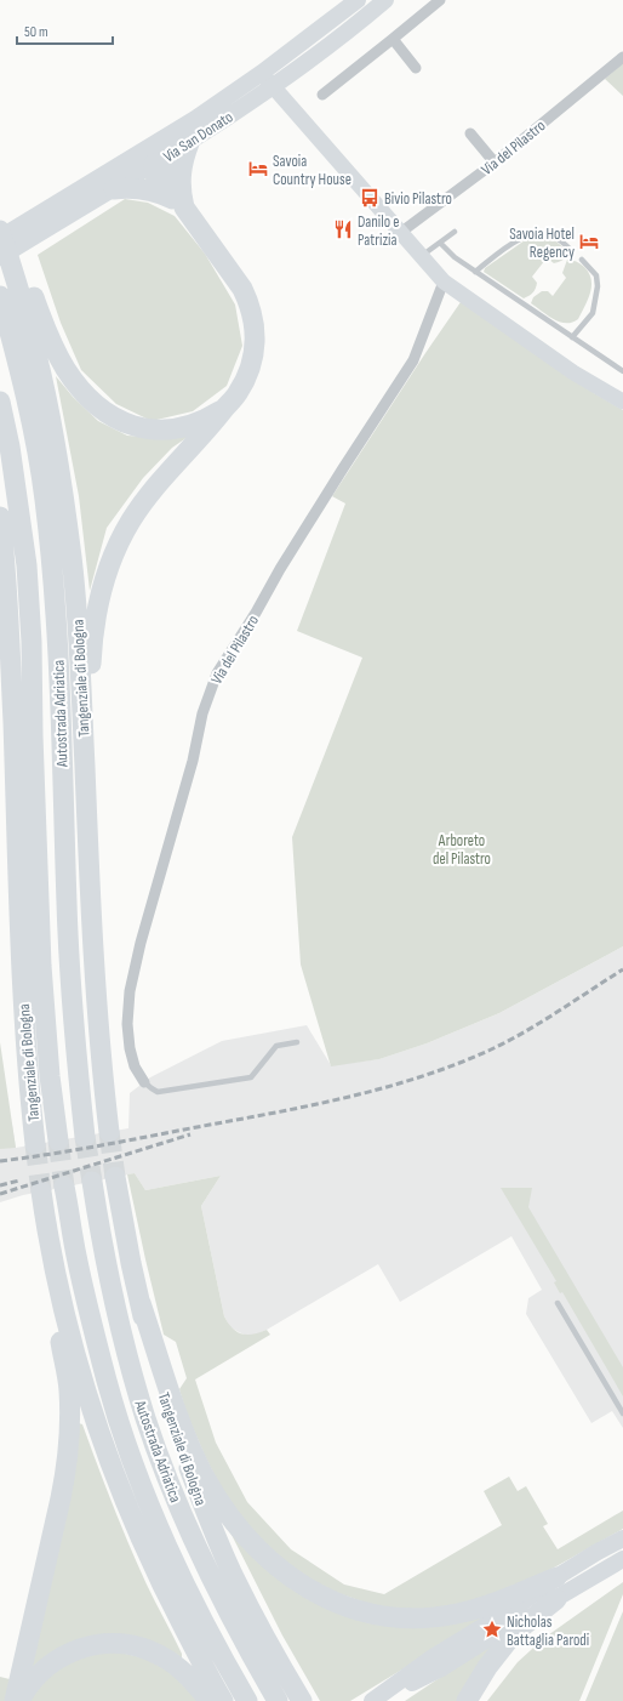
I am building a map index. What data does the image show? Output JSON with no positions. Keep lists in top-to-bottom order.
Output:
{
  "streets": {
    "highway": ["Tangenziale di Bologna", "Autostrada Adriatica"],
    "main road": ["Via San Donato"],
    "street": ["Via del Pilastro"]
  },
  "parks": ["Arboreto del Pilastro"],
  "places": {
    "hotel": ["Savoia Country House", "Savoia Hotel Regency"],
    "bus stop": ["Bivio Pilastro"],
    "restaurant": ["Danilo e Patrizia"],
    "place": ["Nicholas Battaglia Parodi"]
  },
  "scale_bar": "50 m"
}
